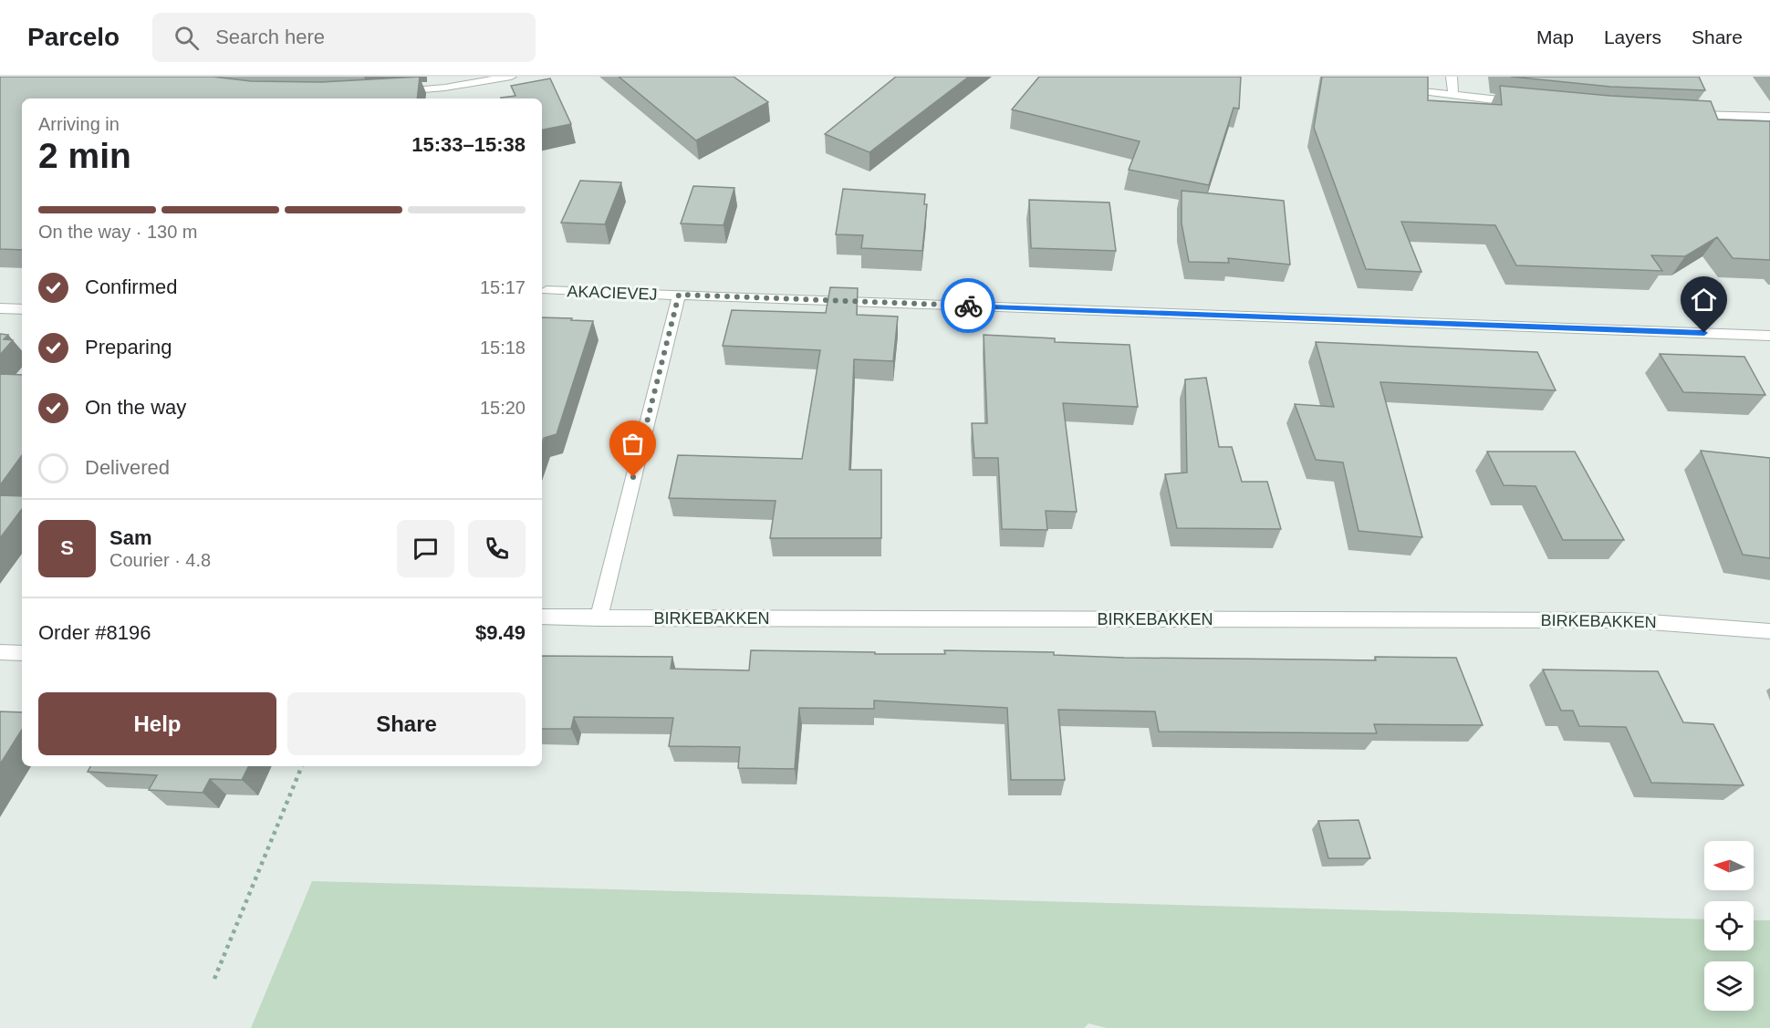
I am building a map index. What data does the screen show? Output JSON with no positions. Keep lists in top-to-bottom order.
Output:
{
  "streets": {
    "street": ["AKACIEVEJ", "BIRKEBAKKEN"]
  },
  "crossings": [
    ["AKACIEVEJ", "BIRKEBAKKEN"]
  ],
  "north": "left",
  "page": {
    "header": "Parcelo",
    "search": "Search here",
    "nav": ["Map", "Layers", "Share"],
    "heading": ["2 min", "Arriving in", "15:33–15:38"],
    "panel": [
      "Sam",
      "Courier · 4.8",
      "Order #8196",
      "$9.49"
    ],
    "bar": "On the way · 130 m",
    "list": [
      ["Confirmed", "15:17"],
      ["Preparing", "15:18"],
      ["On the way", "15:20"],
      "Delivered"
    ],
    "round": "S",
    "buttons": ["Help", "Share"]
  }
}
